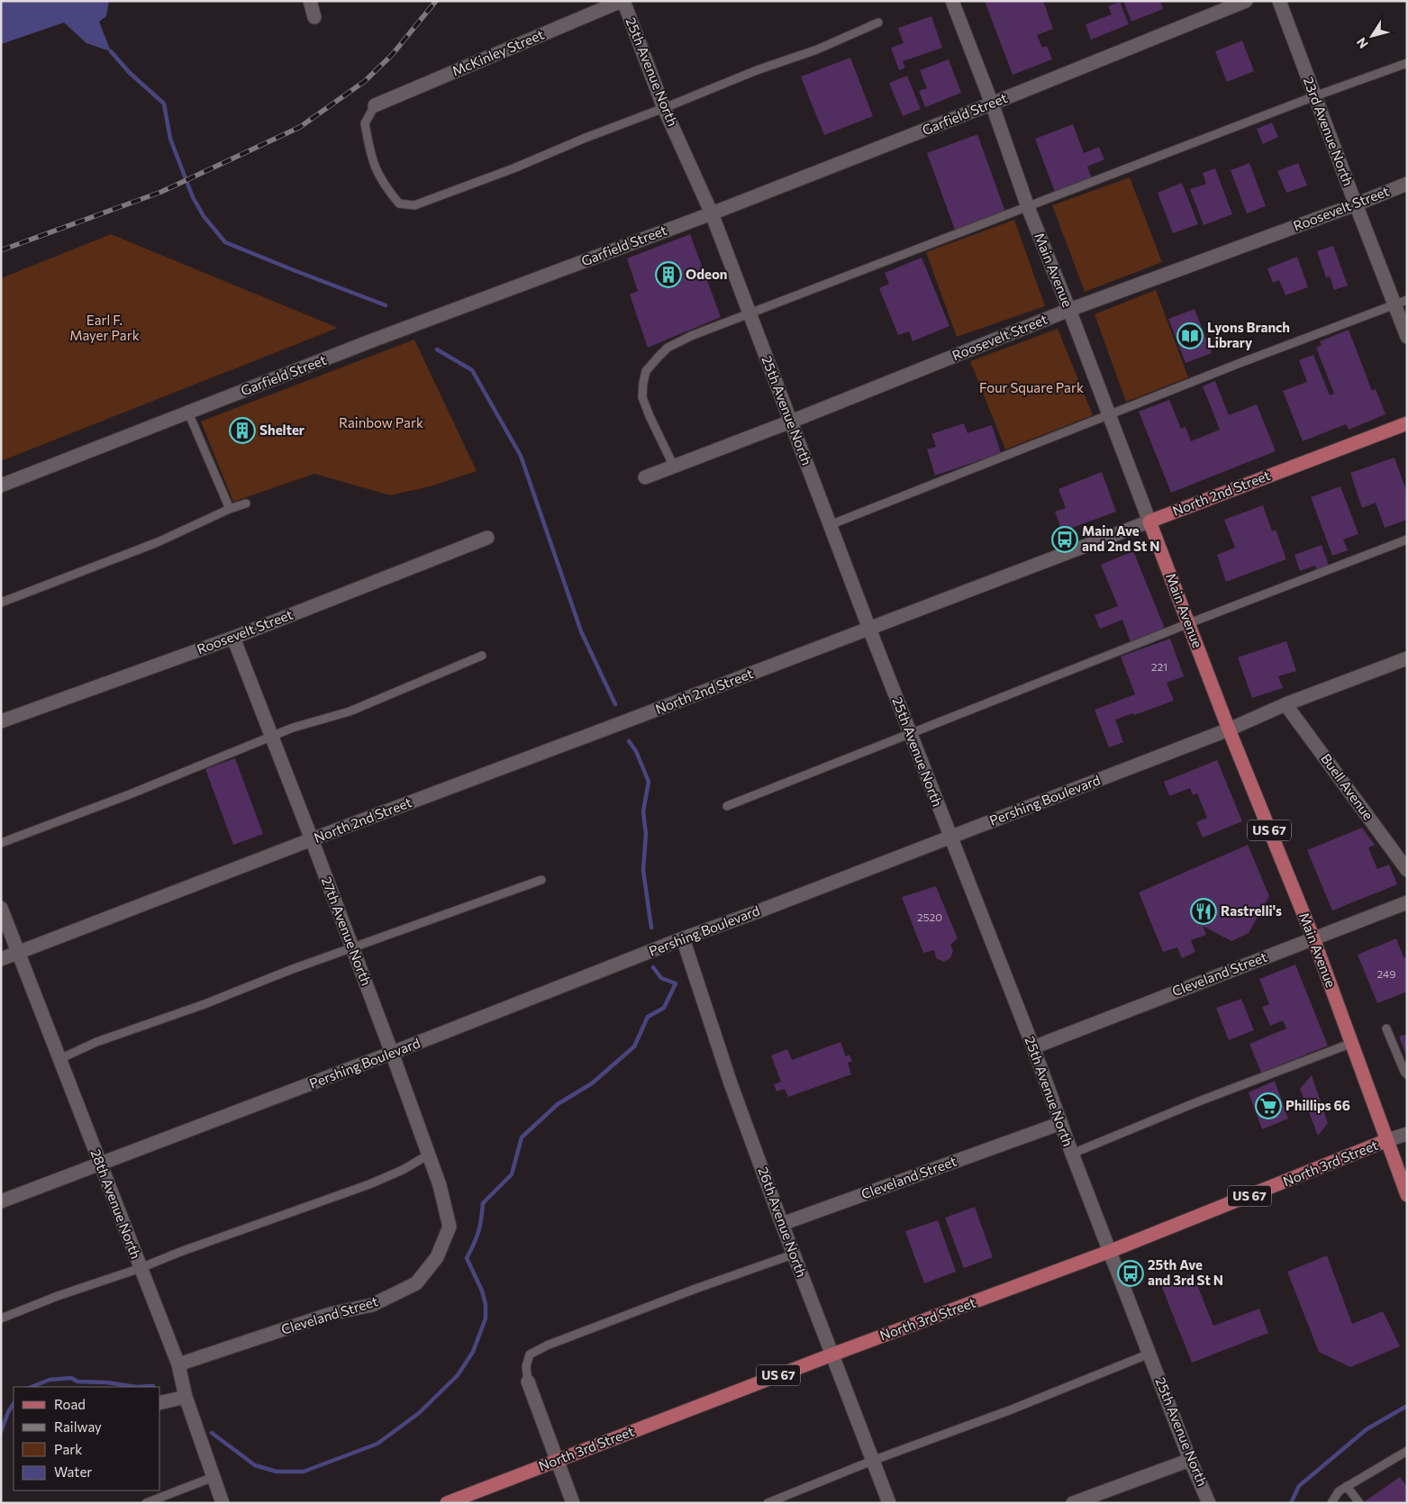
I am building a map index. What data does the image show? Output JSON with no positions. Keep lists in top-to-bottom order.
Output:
{
  "streets": {
    "main road": [
      "Main Avenue",
      "North 2nd Street",
      "US 67",
      "North 3rd Street"
    ],
    "street": [
      "McKinley Street",
      "25th Avenue North",
      "Garfield Street",
      "23rd Avenue North",
      "Roosevelt Street",
      "Buell Avenue",
      "Pershing Boulevard",
      "27th Avenue North",
      "Cleveland Street",
      "28th Avenue North",
      "26th Avenue North"
    ]
  },
  "crossings": [
    ["McKinley Street", "25th Avenue North"],
    ["25th Avenue North", "Garfield Street"],
    ["25th Avenue North", "Roosevelt Street"],
    ["25th Avenue North", "North 2nd Street"],
    ["25th Avenue North", "Pershing Boulevard"],
    ["25th Avenue North", "Cleveland Street"],
    ["25th Avenue North", "North 3rd Street"],
    ["Garfield Street", "Main Avenue"],
    ["23rd Avenue North", "Roosevelt Street"],
    ["Roosevelt Street", "Main Avenue"],
    ["Roosevelt Street", "27th Avenue North"],
    ["Main Avenue", "North 2nd Street"],
    ["Main Avenue", "Pershing Boulevard"],
    ["Main Avenue", "Cleveland Street"],
    ["Main Avenue", "North 3rd Street"],
    ["North 2nd Street", "27th Avenue North"],
    ["North 2nd Street", "28th Avenue North"],
    ["Buell Avenue", "Pershing Boulevard"],
    ["Pershing Boulevard", "27th Avenue North"],
    ["Pershing Boulevard", "28th Avenue North"],
    ["Pershing Boulevard", "26th Avenue North"],
    ["27th Avenue North", "Cleveland Street"],
    ["Cleveland Street", "28th Avenue North"],
    ["Cleveland Street", "26th Avenue North"],
    ["North 3rd Street", "26th Avenue North"]
  ],
  "parks": ["Earl F. Mayer Park", "Four Square Park", "Rainbow Park"],
  "places": {
    "building": ["Odeon", "Shelter"],
    "library": ["Lyons Branch Library"],
    "bus stop": ["Main Ave and 2nd St N", "25th Ave and 3rd St N"],
    "restaurant": ["Rastrelli's"],
    "supermarket": ["Phillips 66"]
  },
  "house_numbers": ["221", "2520", "249"],
  "legend": [
    "Road",
    "Railway",
    "Park",
    "Water"
  ],
  "north": "bottom left"
}
